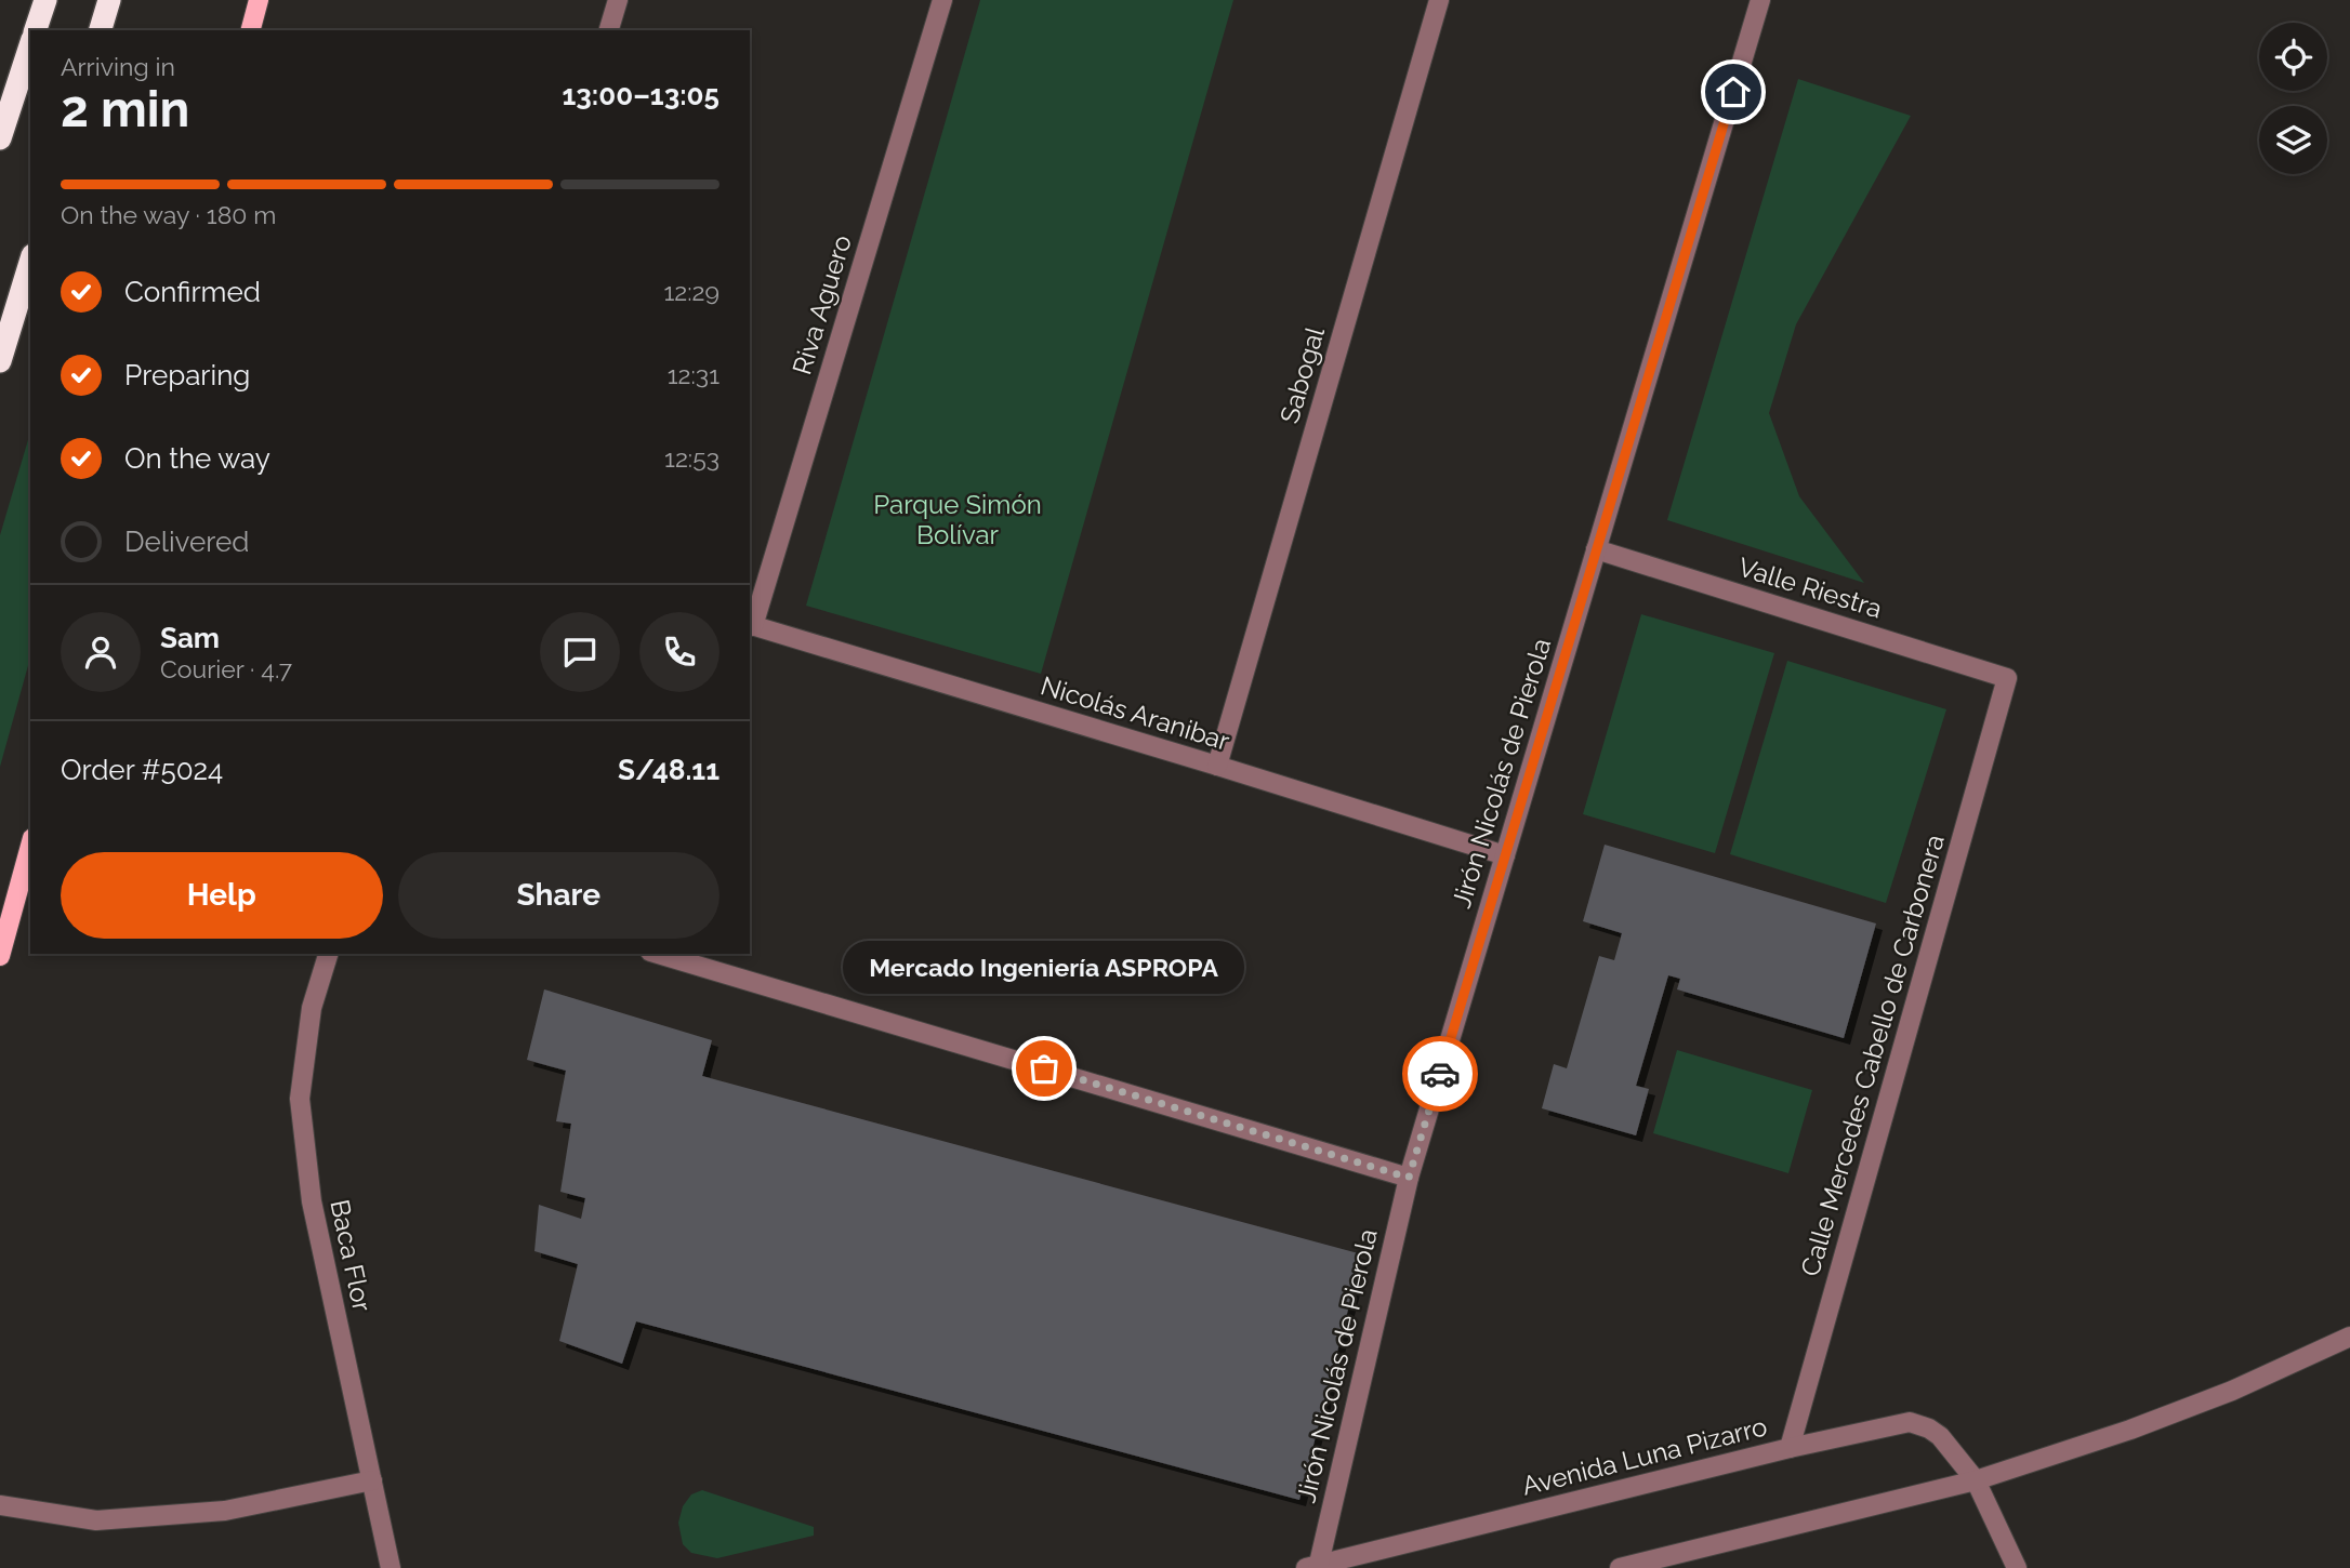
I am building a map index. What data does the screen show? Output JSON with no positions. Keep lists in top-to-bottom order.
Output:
{
  "streets": {
    "street": [
      "Riva Aguero",
      "Sabogal",
      "Valle Riestra",
      "Nicolás Aranibar",
      "Jirón Nicolás de Pierola",
      "Calle Mercedes Cabello de Carbonera",
      "Baca Flor",
      "Avenida Luna Pizarro"
    ]
  },
  "crossings": [
    ["Riva Aguero", "Nicolás Aranibar"],
    ["Sabogal", "Nicolás Aranibar"],
    ["Valle Riestra", "Jirón Nicolás de Pierola"],
    ["Valle Riestra", "Calle Mercedes Cabello de Carbonera"],
    ["Nicolás Aranibar", "Jirón Nicolás de Pierola"],
    ["Jirón Nicolás de Pierola", "Avenida Luna Pizarro"],
    ["Calle Mercedes Cabello de Carbonera", "Avenida Luna Pizarro"]
  ],
  "parks": ["Parque Simón Bolívar"],
  "places": ["Mercado Ingeniería ASPROPA"],
  "page": {
    "heading": ["2 min", "Arriving in", "13:00–13:05"],
    "panel": [
      "Sam",
      "Courier · 4.7",
      "Order #5024",
      "S/48.11"
    ],
    "bar": "On the way · 180 m",
    "list": [
      ["Confirmed", "12:29"],
      ["Preparing", "12:31"],
      ["On the way", "12:53"],
      "Delivered"
    ],
    "buttons": ["Help", "Share"],
    "bubble": "Mercado Ingeniería ASPROPA"
  }
}
